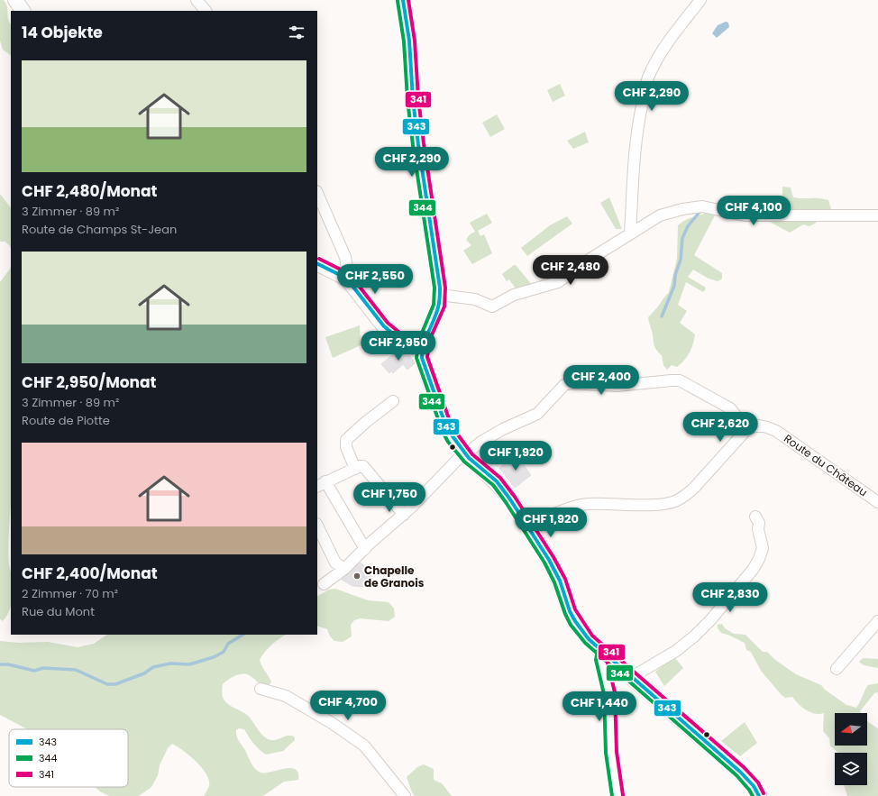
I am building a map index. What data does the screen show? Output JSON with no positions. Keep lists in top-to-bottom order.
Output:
{
  "streets": {
    "street": ["Route du Château"]
  },
  "places": ["Chapelle de Granois"],
  "lines": ["transit line 343", "transit line 341", "transit line 344"],
  "legend": ["343", "344", "341"],
  "north": "left",
  "page": {
    "heading": "14 Objekte",
    "list": [
      {
        "name": "CHF 2,480/Monat",
        "note": "3 Zimmer · 89 m² · Route de Champs St-Jean"
      },
      {
        "name": "CHF 2,950/Monat",
        "note": "3 Zimmer · 89 m² · Route de Piotte"
      },
      {
        "name": "CHF 2,400/Monat",
        "note": "2 Zimmer · 70 m² · Rue du Mont"
      }
    ],
    "price": [
      "CHF 2,290",
      "CHF 2,290",
      "CHF 4,100",
      "CHF 2,480",
      "CHF 2,550",
      "CHF 2,950",
      "CHF 2,400",
      "CHF 2,620",
      "CHF 1,920",
      "CHF 1,750",
      "CHF 1,920",
      "CHF 2,830",
      "CHF 4,700",
      "CHF 1,440"
    ]
  }
}
